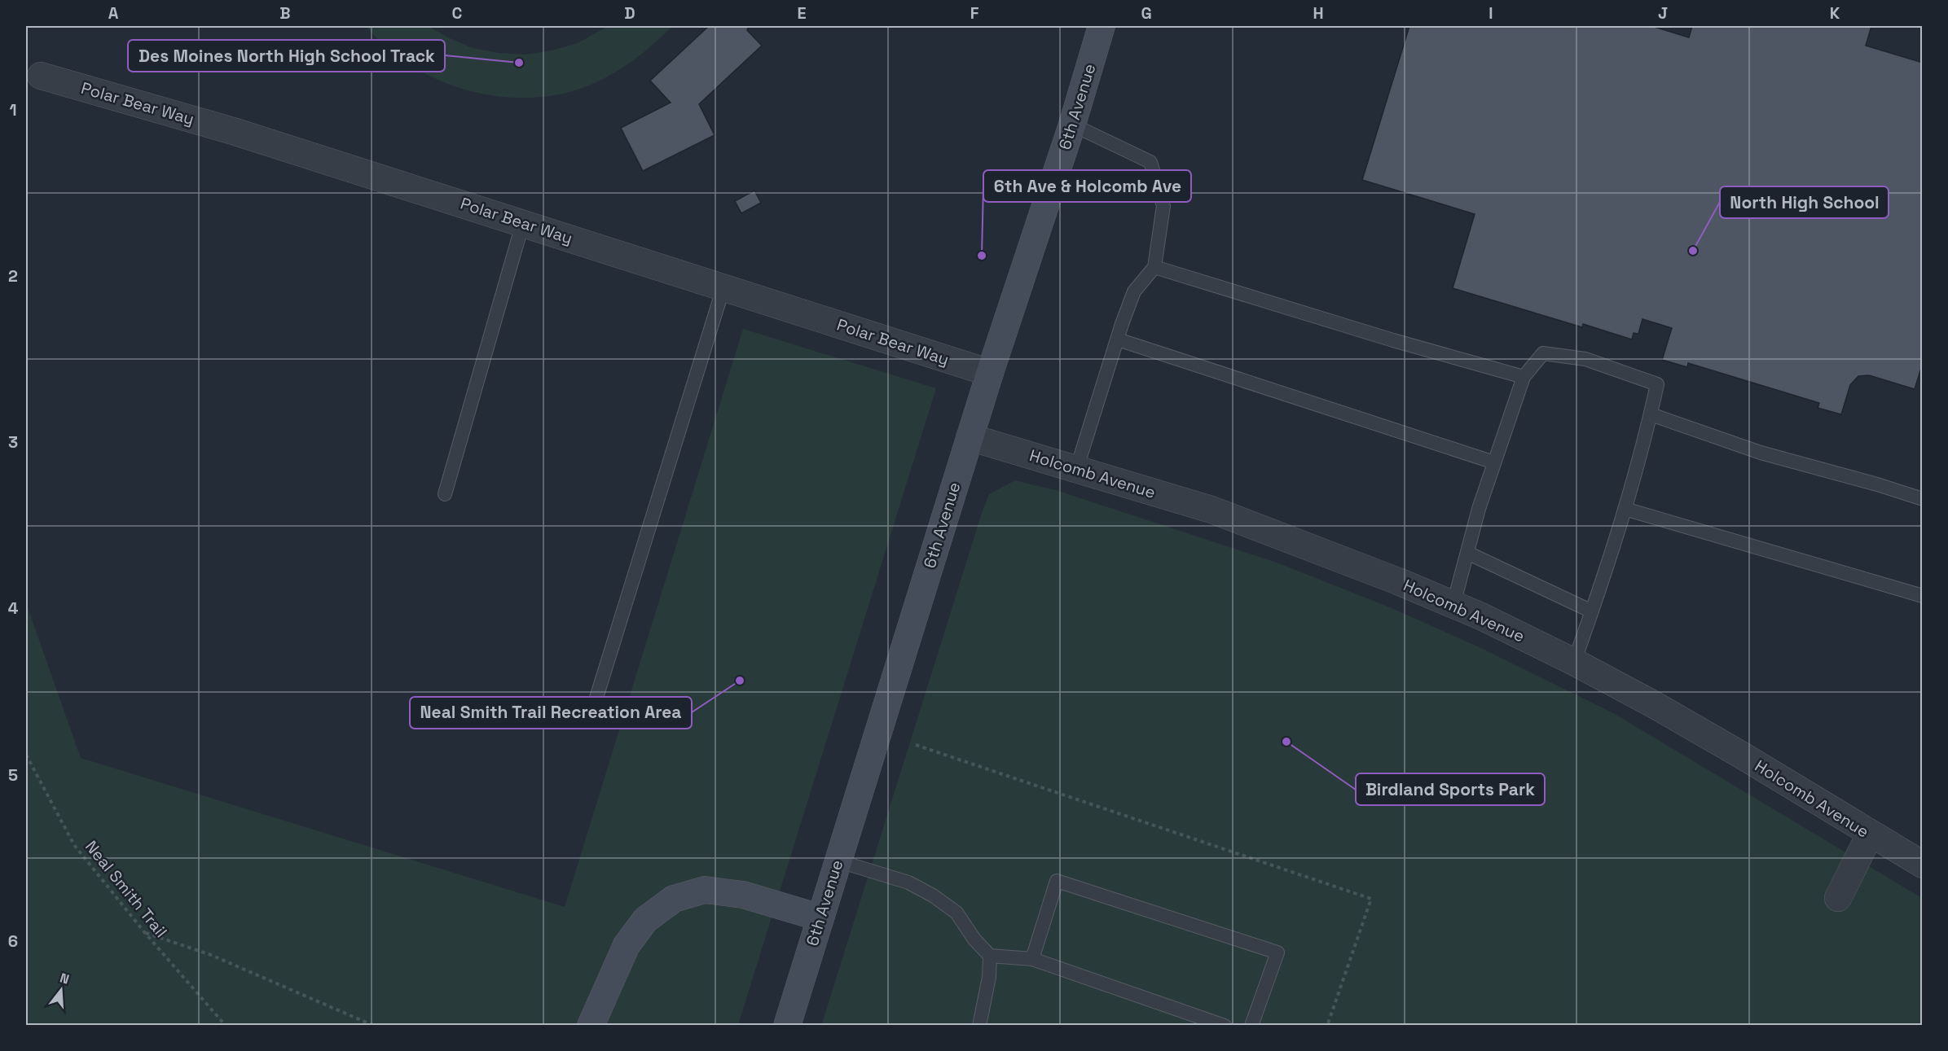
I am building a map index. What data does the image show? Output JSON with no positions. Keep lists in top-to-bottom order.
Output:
{
  "streets": {
    "main road": ["6th Avenue"],
    "street": ["Polar Bear Way", "Holcomb Avenue"],
    "path": ["Neal Smith Trail"]
  },
  "crossings": [
    ["Polar Bear Way", "6th Avenue"],
    ["6th Avenue", "Holcomb Avenue"]
  ],
  "places": [
    "Des Moines North High School Track",
    "North High School",
    "6th Ave & Holcomb Ave",
    "Neal Smith Trail Recreation Area",
    "Birdland Sports Park"
  ],
  "north": "top",
  "grid": {
    "columns": [
      "A",
      "B",
      "C",
      "D",
      "E",
      "F",
      "G",
      "H",
      "I",
      "J",
      "K"
    ],
    "rows": [
      "1",
      "2",
      "3",
      "4",
      "5",
      "6"
    ]
  }
}
